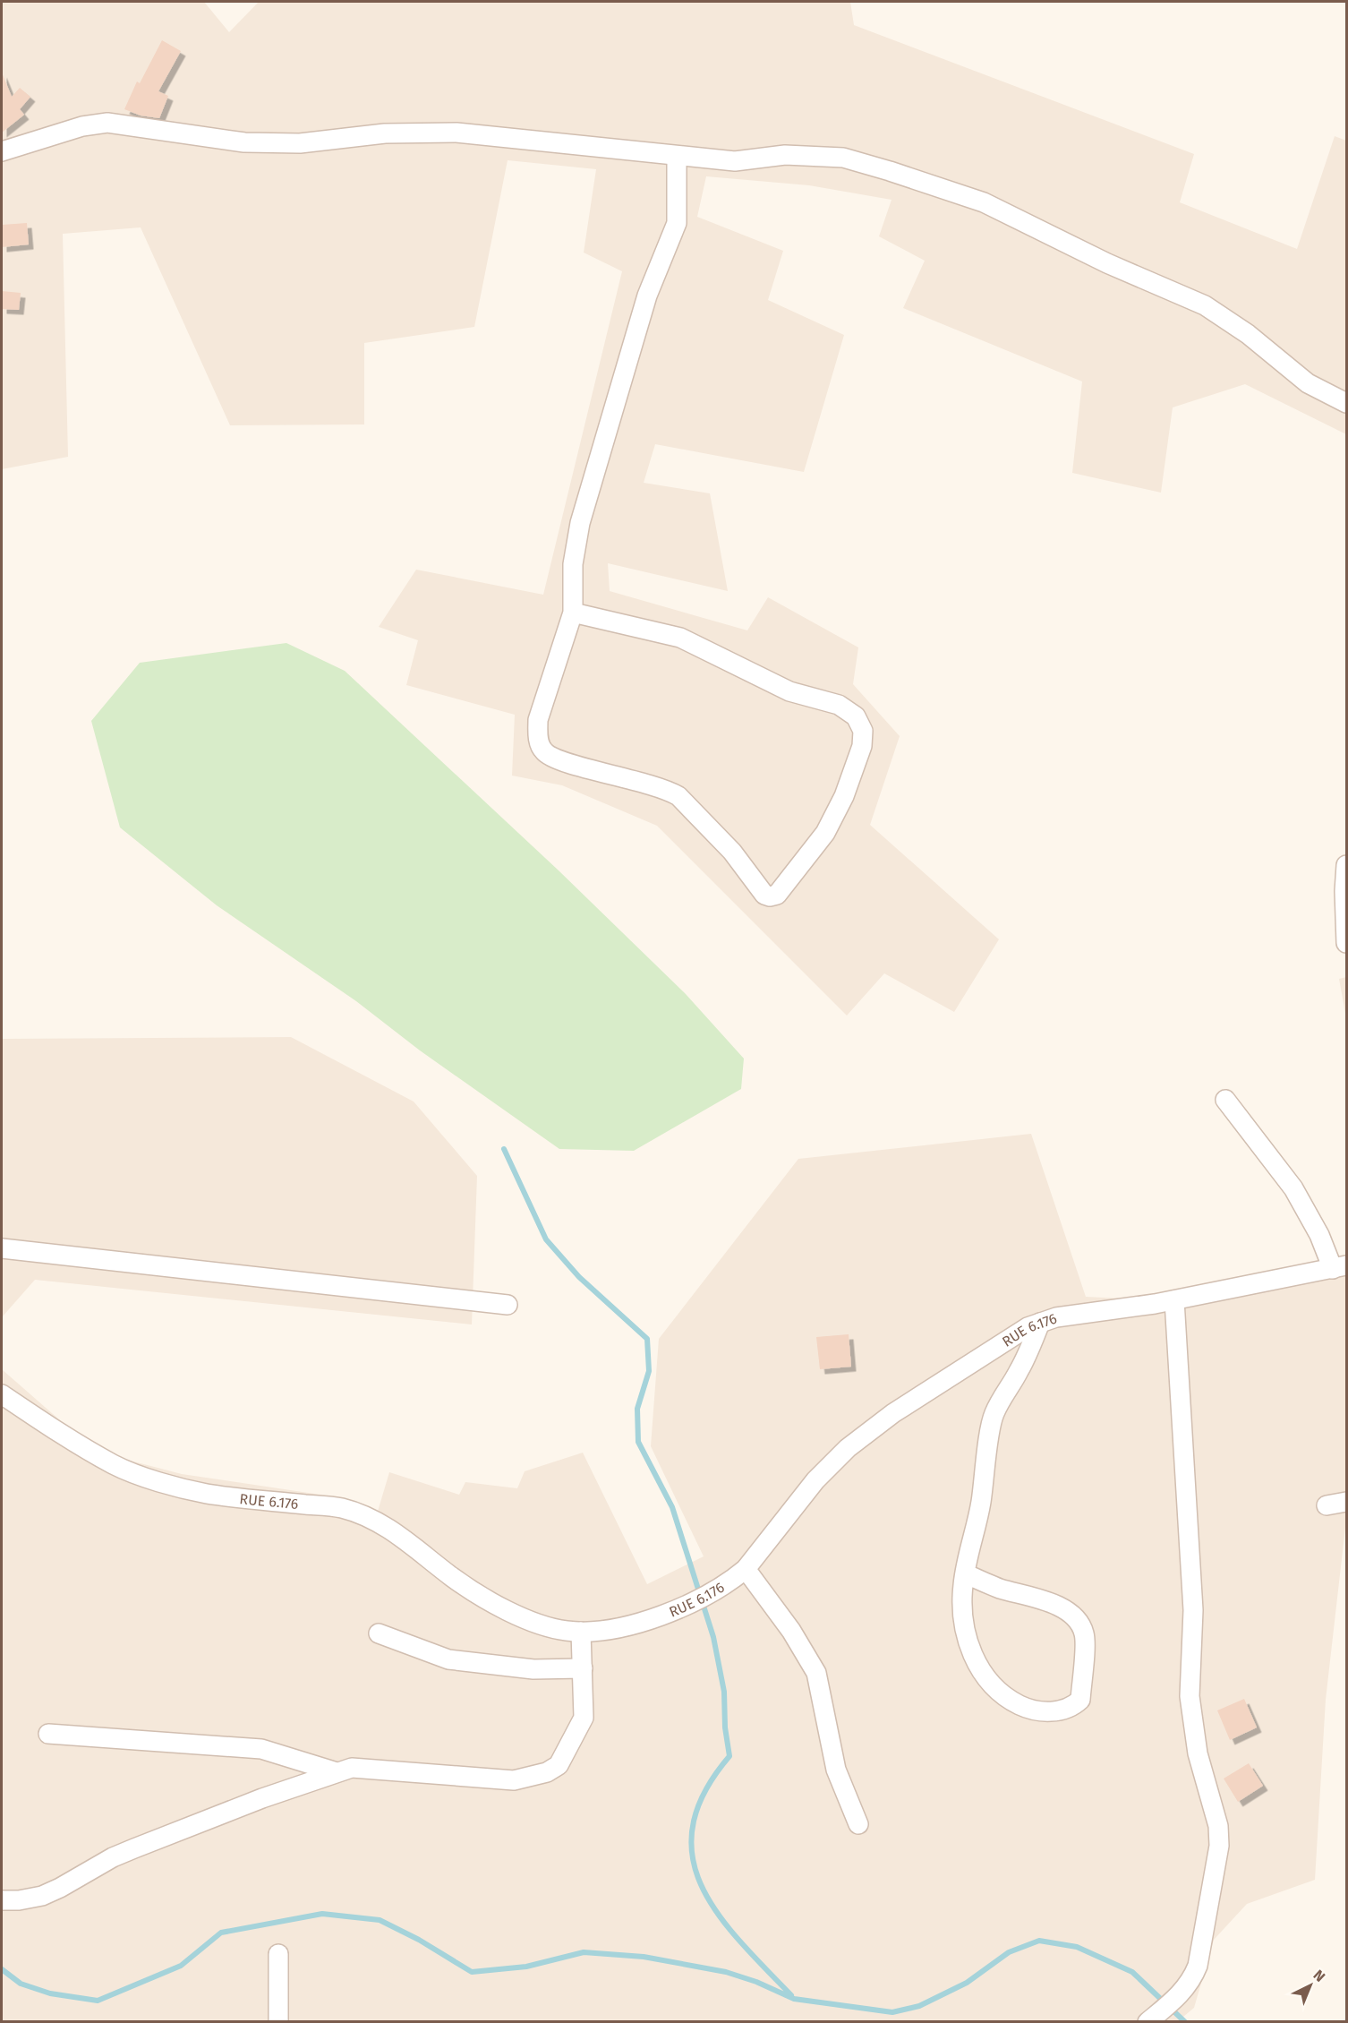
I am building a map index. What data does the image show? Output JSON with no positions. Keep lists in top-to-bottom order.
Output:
{
  "streets": {
    "street": ["RUE 6.176"]
  },
  "north": "top right"
}
